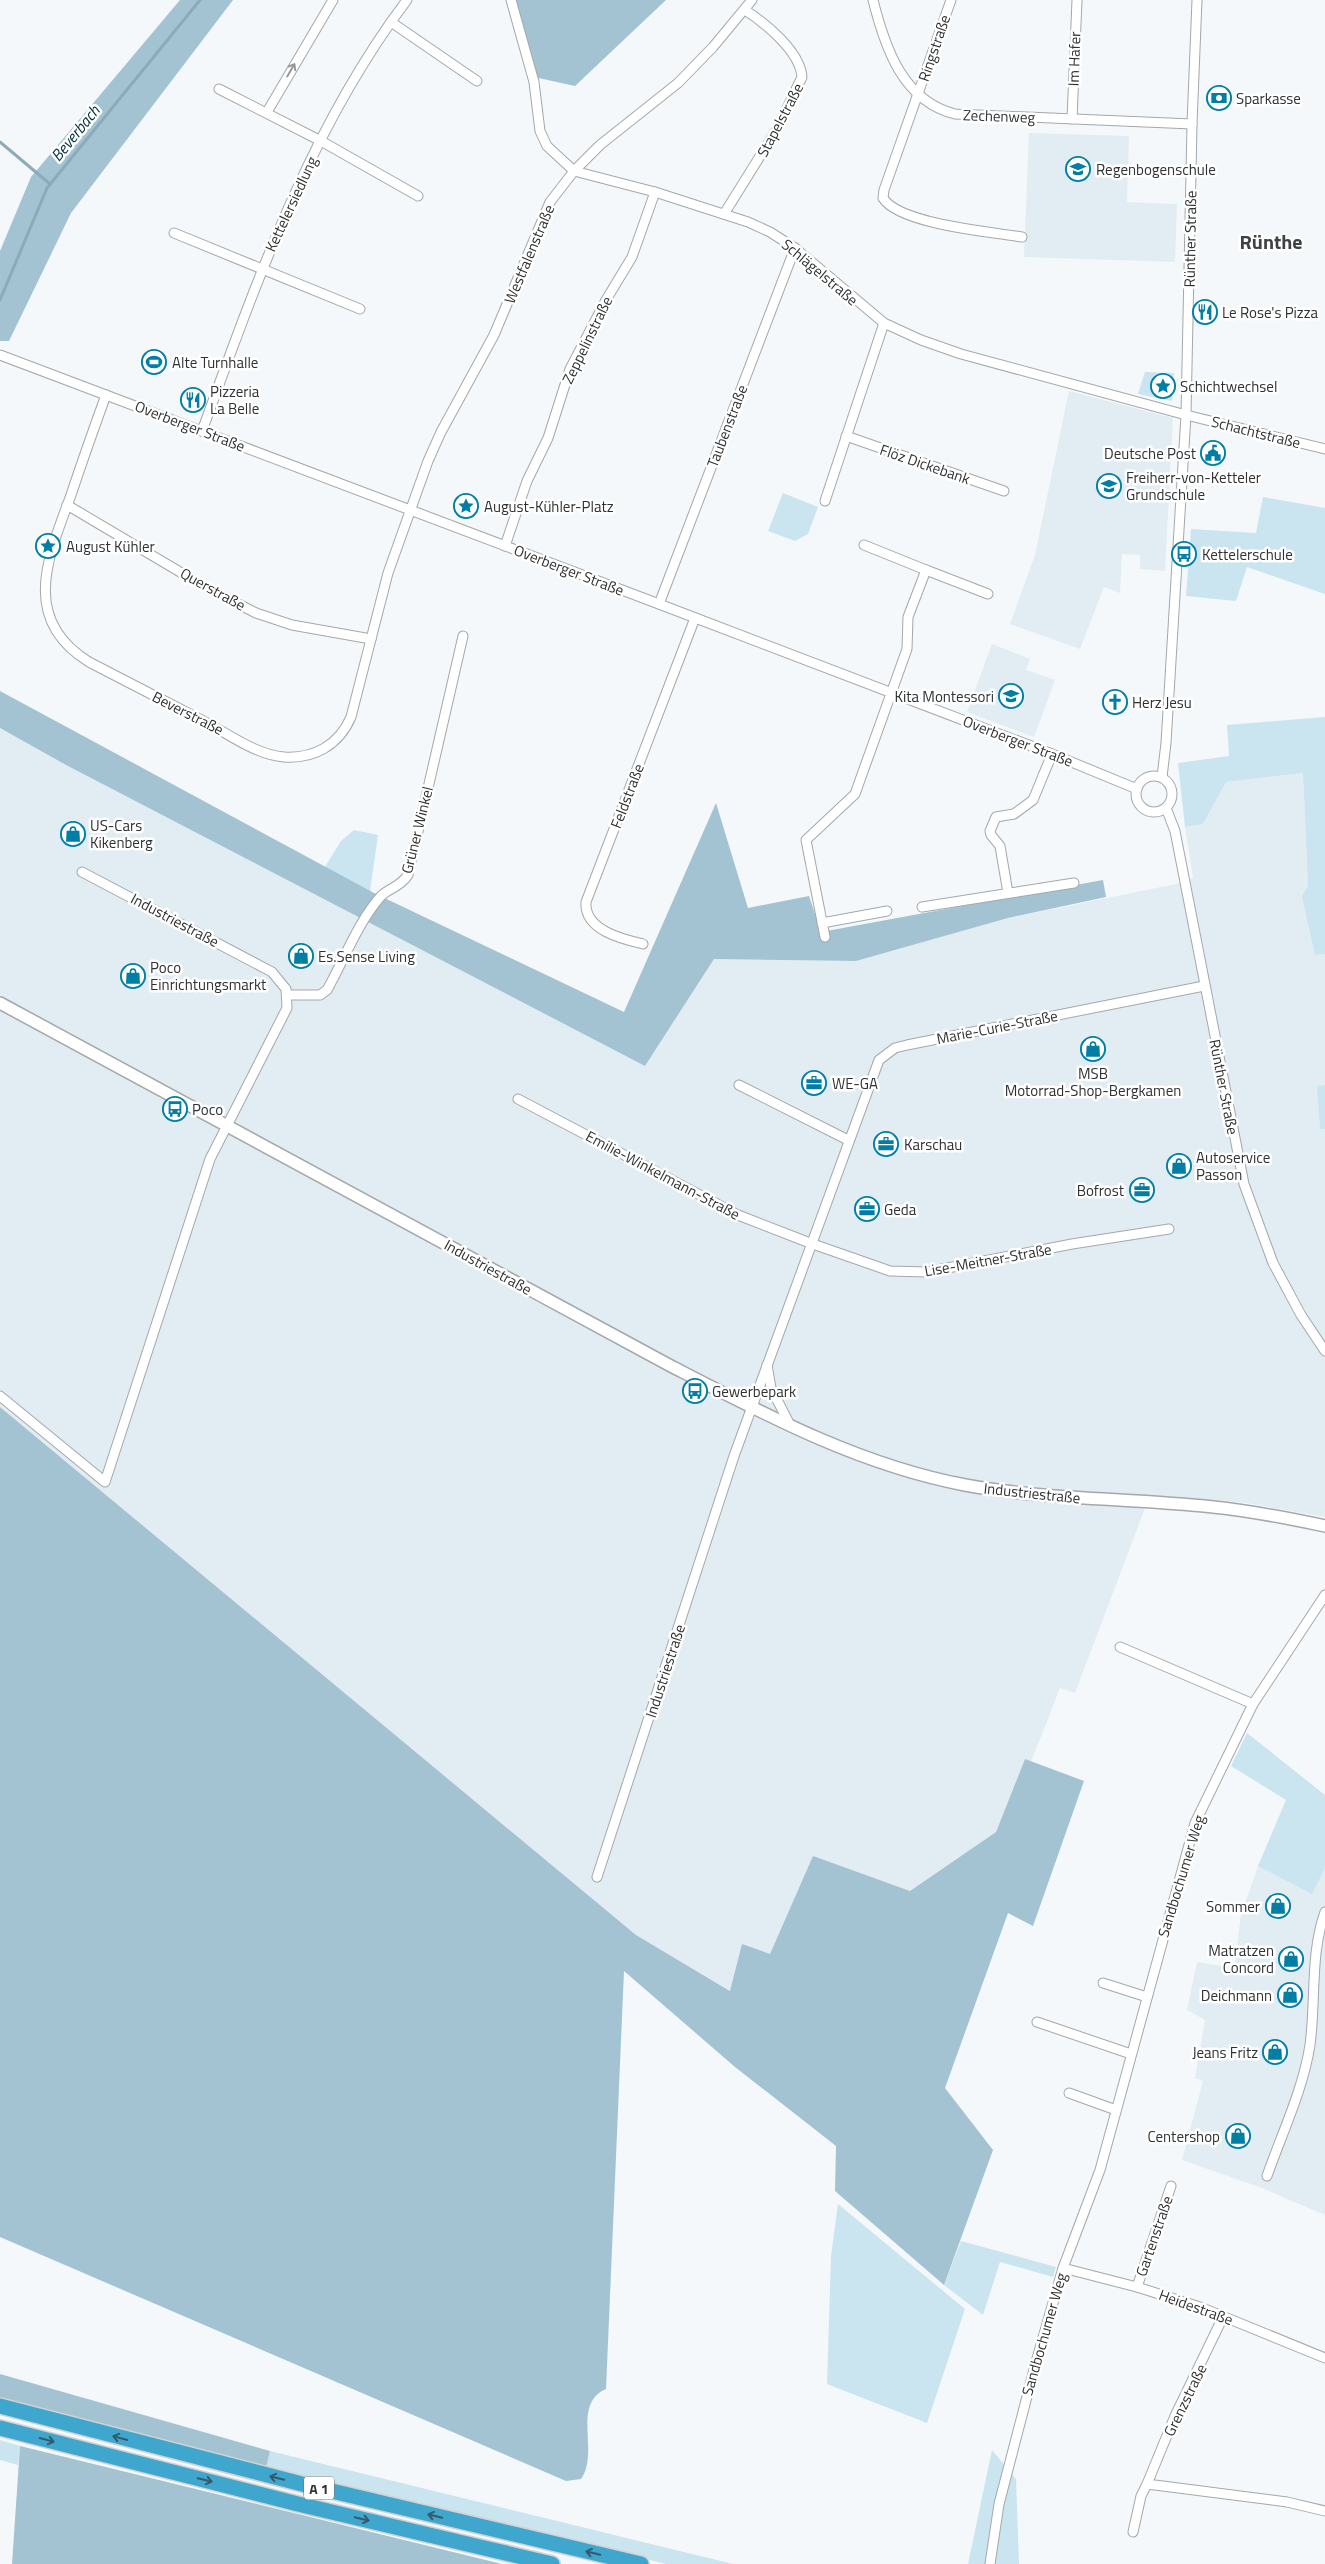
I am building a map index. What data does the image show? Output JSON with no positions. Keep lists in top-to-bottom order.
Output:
{
  "streets": {
    "highway": ["A 1"],
    "street": [
      "Ringstraße",
      "Im Hafer",
      "Zechenweg",
      "Stapelstraße",
      "Kettelersiedlung",
      "Rünther Straße",
      "Westfalenstraße",
      "Schlägelstraße",
      "Zeppelinstraße",
      "Overberger Straße",
      "Taubenstraße",
      "Schachtstraße",
      "Flöz Dickebank",
      "Querstraße",
      "Beverstraße",
      "Feldstraße",
      "Grüner Winkel",
      "Industriestraße",
      "Marie-Curie-Straße",
      "Emilie-Winkelmann-Straße",
      "Lise-Meitner-Straße",
      "Sandbochumer Weg",
      "Gartenstraße",
      "Heidestraße",
      "Grenzstraße"
    ]
  },
  "crossings": [
    ["Ringstraße", "Zechenweg"],
    ["Im Hafer", "Zechenweg"],
    ["Zechenweg", "Rünther Straße"],
    ["Stapelstraße", "Westfalenstraße"],
    ["Stapelstraße", "Schlägelstraße"],
    ["Kettelersiedlung", "Overberger Straße"],
    ["Rünther Straße", "Schlägelstraße"],
    ["Rünther Straße", "Overberger Straße"],
    ["Rünther Straße", "Schachtstraße"],
    ["Rünther Straße", "Marie-Curie-Straße"],
    ["Westfalenstraße", "Schlägelstraße"],
    ["Westfalenstraße", "Overberger Straße"],
    ["Westfalenstraße", "Beverstraße"],
    ["Schlägelstraße", "Zeppelinstraße"],
    ["Schlägelstraße", "Taubenstraße"],
    ["Schlägelstraße", "Schachtstraße"],
    ["Zeppelinstraße", "Overberger Straße"],
    ["Overberger Straße", "Taubenstraße"],
    ["Overberger Straße", "Beverstraße"],
    ["Overberger Straße", "Feldstraße"],
    ["Querstraße", "Beverstraße"],
    ["Grüner Winkel", "Industriestraße"],
    ["Industriestraße", "Marie-Curie-Straße"],
    ["Marie-Curie-Straße", "Emilie-Winkelmann-Straße"],
    ["Marie-Curie-Straße", "Lise-Meitner-Straße"],
    ["Emilie-Winkelmann-Straße", "Lise-Meitner-Straße"],
    ["Sandbochumer Weg", "Heidestraße"],
    ["Gartenstraße", "Heidestraße"],
    ["Heidestraße", "Grenzstraße"]
  ],
  "districts": ["Rünthe"],
  "water": ["Beverbach"],
  "places": {
    "bank": ["Sparkasse"],
    "school or university": ["Regenbogenschule", "Freiherr-von-Ketteler Grundschule", "Kita Montessori"],
    "restaurant": ["Le Rose's Pizza", "Pizzeria La Belle"],
    "sports": ["Alte Turnhalle"],
    "place": ["Schichtwechsel", "August-Kühler-Platz", "August Kühler"],
    "public building": ["Deutsche Post"],
    "bus stop": ["Kettelerschule", "Poco", "Gewerbepark"],
    "church": ["Herz Jesu"],
    "shop": [
      "US-Cars Kikenberg",
      "Es.Sense Living",
      "Poco Einrichtungsmarkt",
      "MSB Motorrad-Shop-Bergkamen",
      "Autoservice Passon",
      "Sommer",
      "Matratzen Concord",
      "Deichmann",
      "Jeans Fritz",
      "Centershop"
    ],
    "office": [
      "WE-GA",
      "Karschau",
      "Bofrost",
      "Geda"
    ]
  }
}
